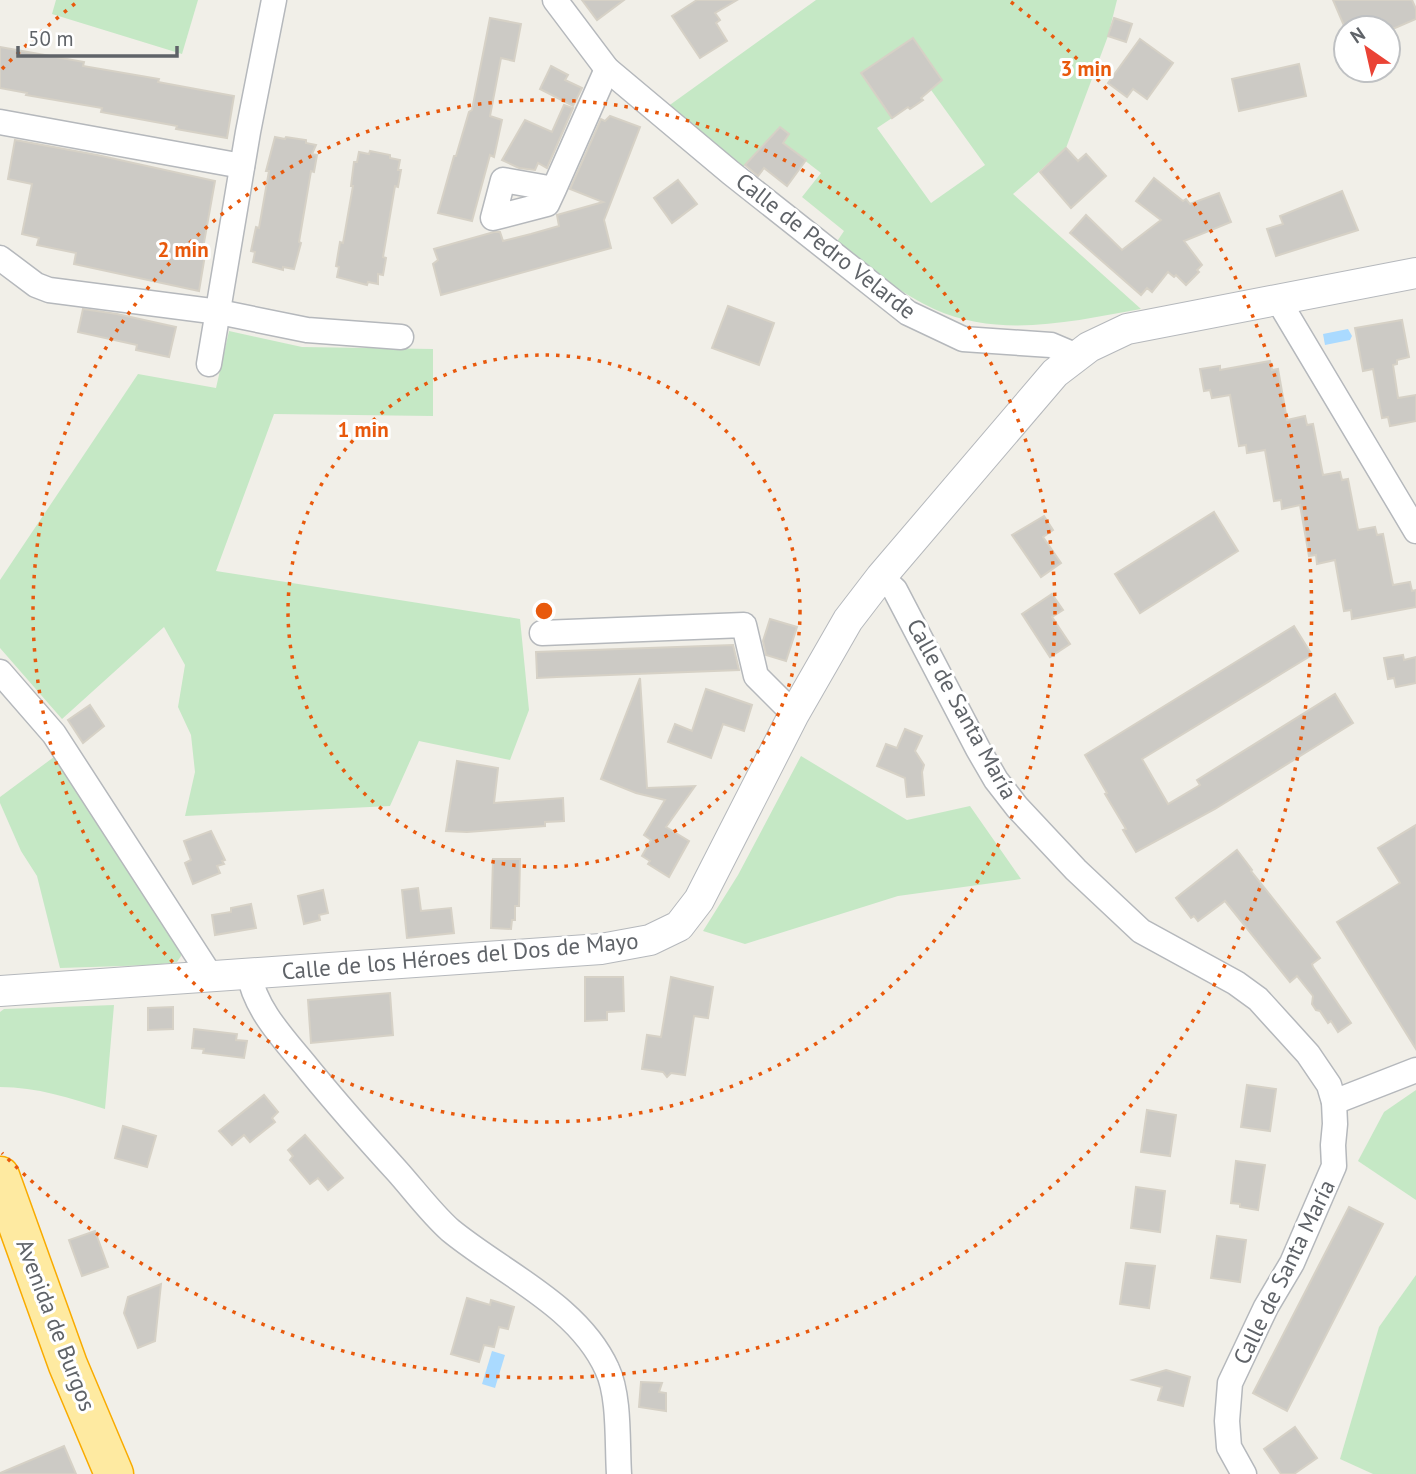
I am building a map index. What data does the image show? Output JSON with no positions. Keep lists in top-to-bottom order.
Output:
{
  "streets": {
    "highway": ["Avenida de Burgos"],
    "street": ["Calle de Pedro Velarde", "Calle de Santa María", "Calle de los Héroes del Dos de Mayo"]
  },
  "crossings": [
    ["Calle de Pedro Velarde", "Calle de los Héroes del Dos de Mayo"],
    ["Calle de Santa María", "Calle de los Héroes del Dos de Mayo"]
  ],
  "scale_bar": "50 m",
  "north": "top left",
  "rings": ["3 min", "2 min", "1 min"]
}
